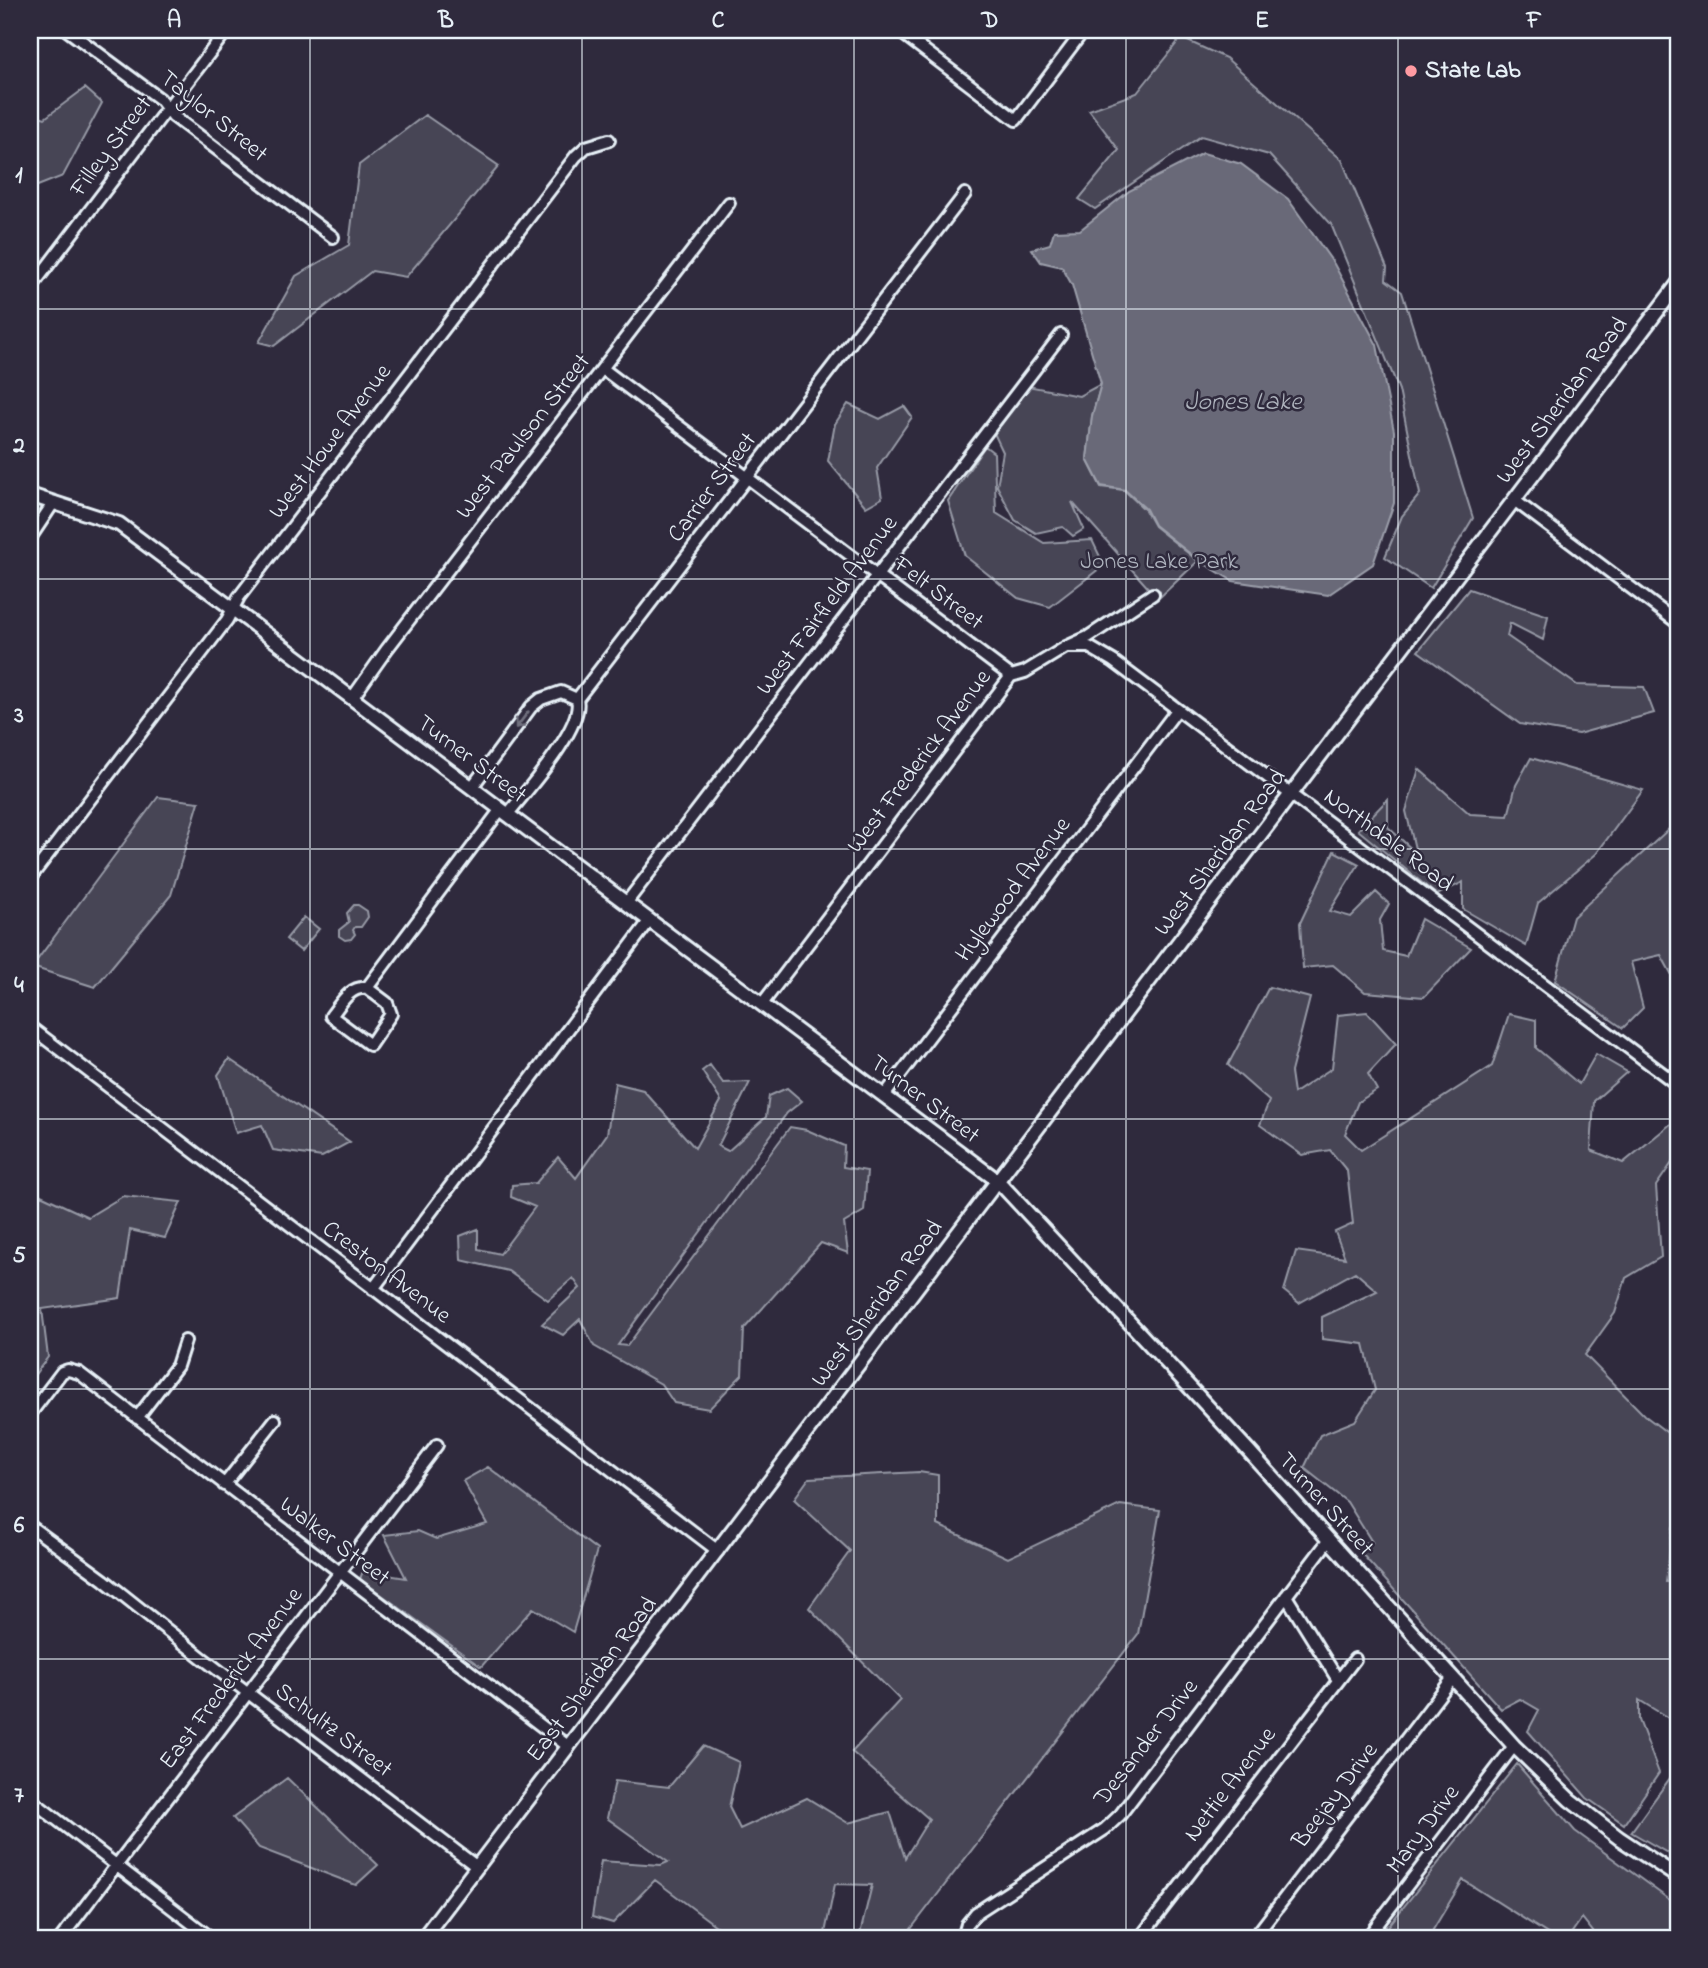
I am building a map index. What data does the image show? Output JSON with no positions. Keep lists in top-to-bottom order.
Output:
{
  "streets": {
    "street": [
      "Taylor Street",
      "Filley Street",
      "West Sheridan Road",
      "West Paulson Street",
      "West Howe Avenue",
      "Carrier Street",
      "Felt Street",
      "West Fairfield Avenue",
      "Turner Street",
      "West Frederick Avenue",
      "Northdale Road",
      "Hylewood Avenue",
      "Creston Avenue",
      "Walker Street",
      "East Frederick Avenue",
      "East Sheridan Road",
      "Schultz Street",
      "Desander Drive",
      "Nettie Avenue",
      "Beejay Drive",
      "Mary Drive"
    ]
  },
  "crossings": [
    ["Taylor Street", "Filley Street"],
    ["West Sheridan Road", "Turner Street"],
    ["West Sheridan Road", "Northdale Road"],
    ["West Sheridan Road", "East Sheridan Road"],
    ["West Paulson Street", "Felt Street"],
    ["West Paulson Street", "Turner Street"],
    ["West Howe Avenue", "Turner Street"],
    ["Carrier Street", "Felt Street"],
    ["Carrier Street", "Turner Street"],
    ["Felt Street", "West Fairfield Avenue"],
    ["Felt Street", "West Frederick Avenue"],
    ["West Fairfield Avenue", "Turner Street"],
    ["Turner Street", "West Frederick Avenue"],
    ["Turner Street", "Hylewood Avenue"],
    ["Turner Street", "Desander Drive"],
    ["Turner Street", "Beejay Drive"],
    ["Turner Street", "Mary Drive"],
    ["West Frederick Avenue", "Northdale Road"],
    ["Northdale Road", "Hylewood Avenue"],
    ["Creston Avenue", "East Sheridan Road"],
    ["Walker Street", "East Frederick Avenue"],
    ["Walker Street", "East Sheridan Road"],
    ["East Frederick Avenue", "Schultz Street"],
    ["East Sheridan Road", "Schultz Street"]
  ],
  "water": ["Jones Lake"],
  "parks": ["Jones Lake Park"],
  "places": ["State Lab"],
  "grid": {
    "columns": [
      "A",
      "B",
      "C",
      "D",
      "E",
      "F"
    ],
    "rows": [
      "1",
      "2",
      "3",
      "4",
      "5",
      "6",
      "7"
    ]
  }
}
